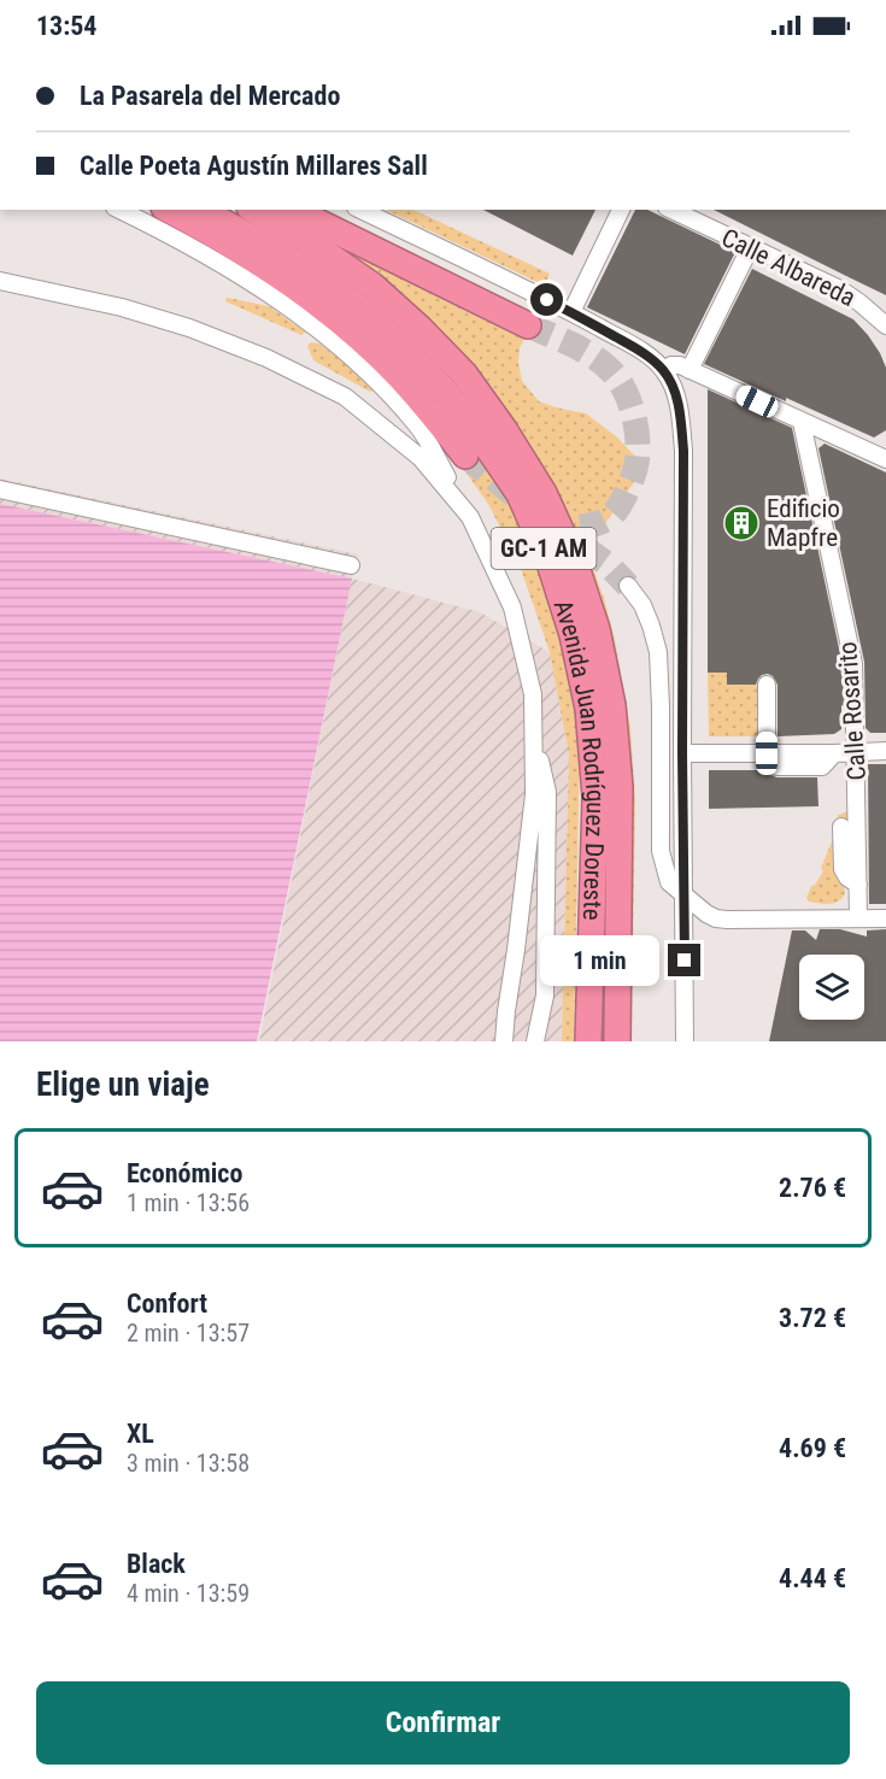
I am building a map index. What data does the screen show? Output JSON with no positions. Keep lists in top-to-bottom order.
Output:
{
  "streets": {
    "highway": ["GC-1 AM", "Avenida Juan Rodríguez Doreste"],
    "street": ["Calle Albareda", "Calle Rosarito"]
  },
  "places": {
    "building": ["Edificio Mapfre"]
  },
  "page": {
    "status": "13:54",
    "banner": ["La Pasarela del Mercado", "Calle Poeta Agustín Millares Sall"],
    "bubble": "1 min",
    "heading": "Elige un viaje",
    "list": [
      {
        "name": "Económico",
        "note": "1 min · 13:56",
        "value": "2.76 €"
      },
      {
        "name": "Confort",
        "note": "2 min · 13:57",
        "value": "3.72 €"
      },
      {
        "name": "XL",
        "note": "3 min · 13:58",
        "value": "4.69 €"
      },
      {
        "name": "Black",
        "note": "4 min · 13:59",
        "value": "4.44 €"
      }
    ],
    "buttons": "Confirmar"
  }
}
